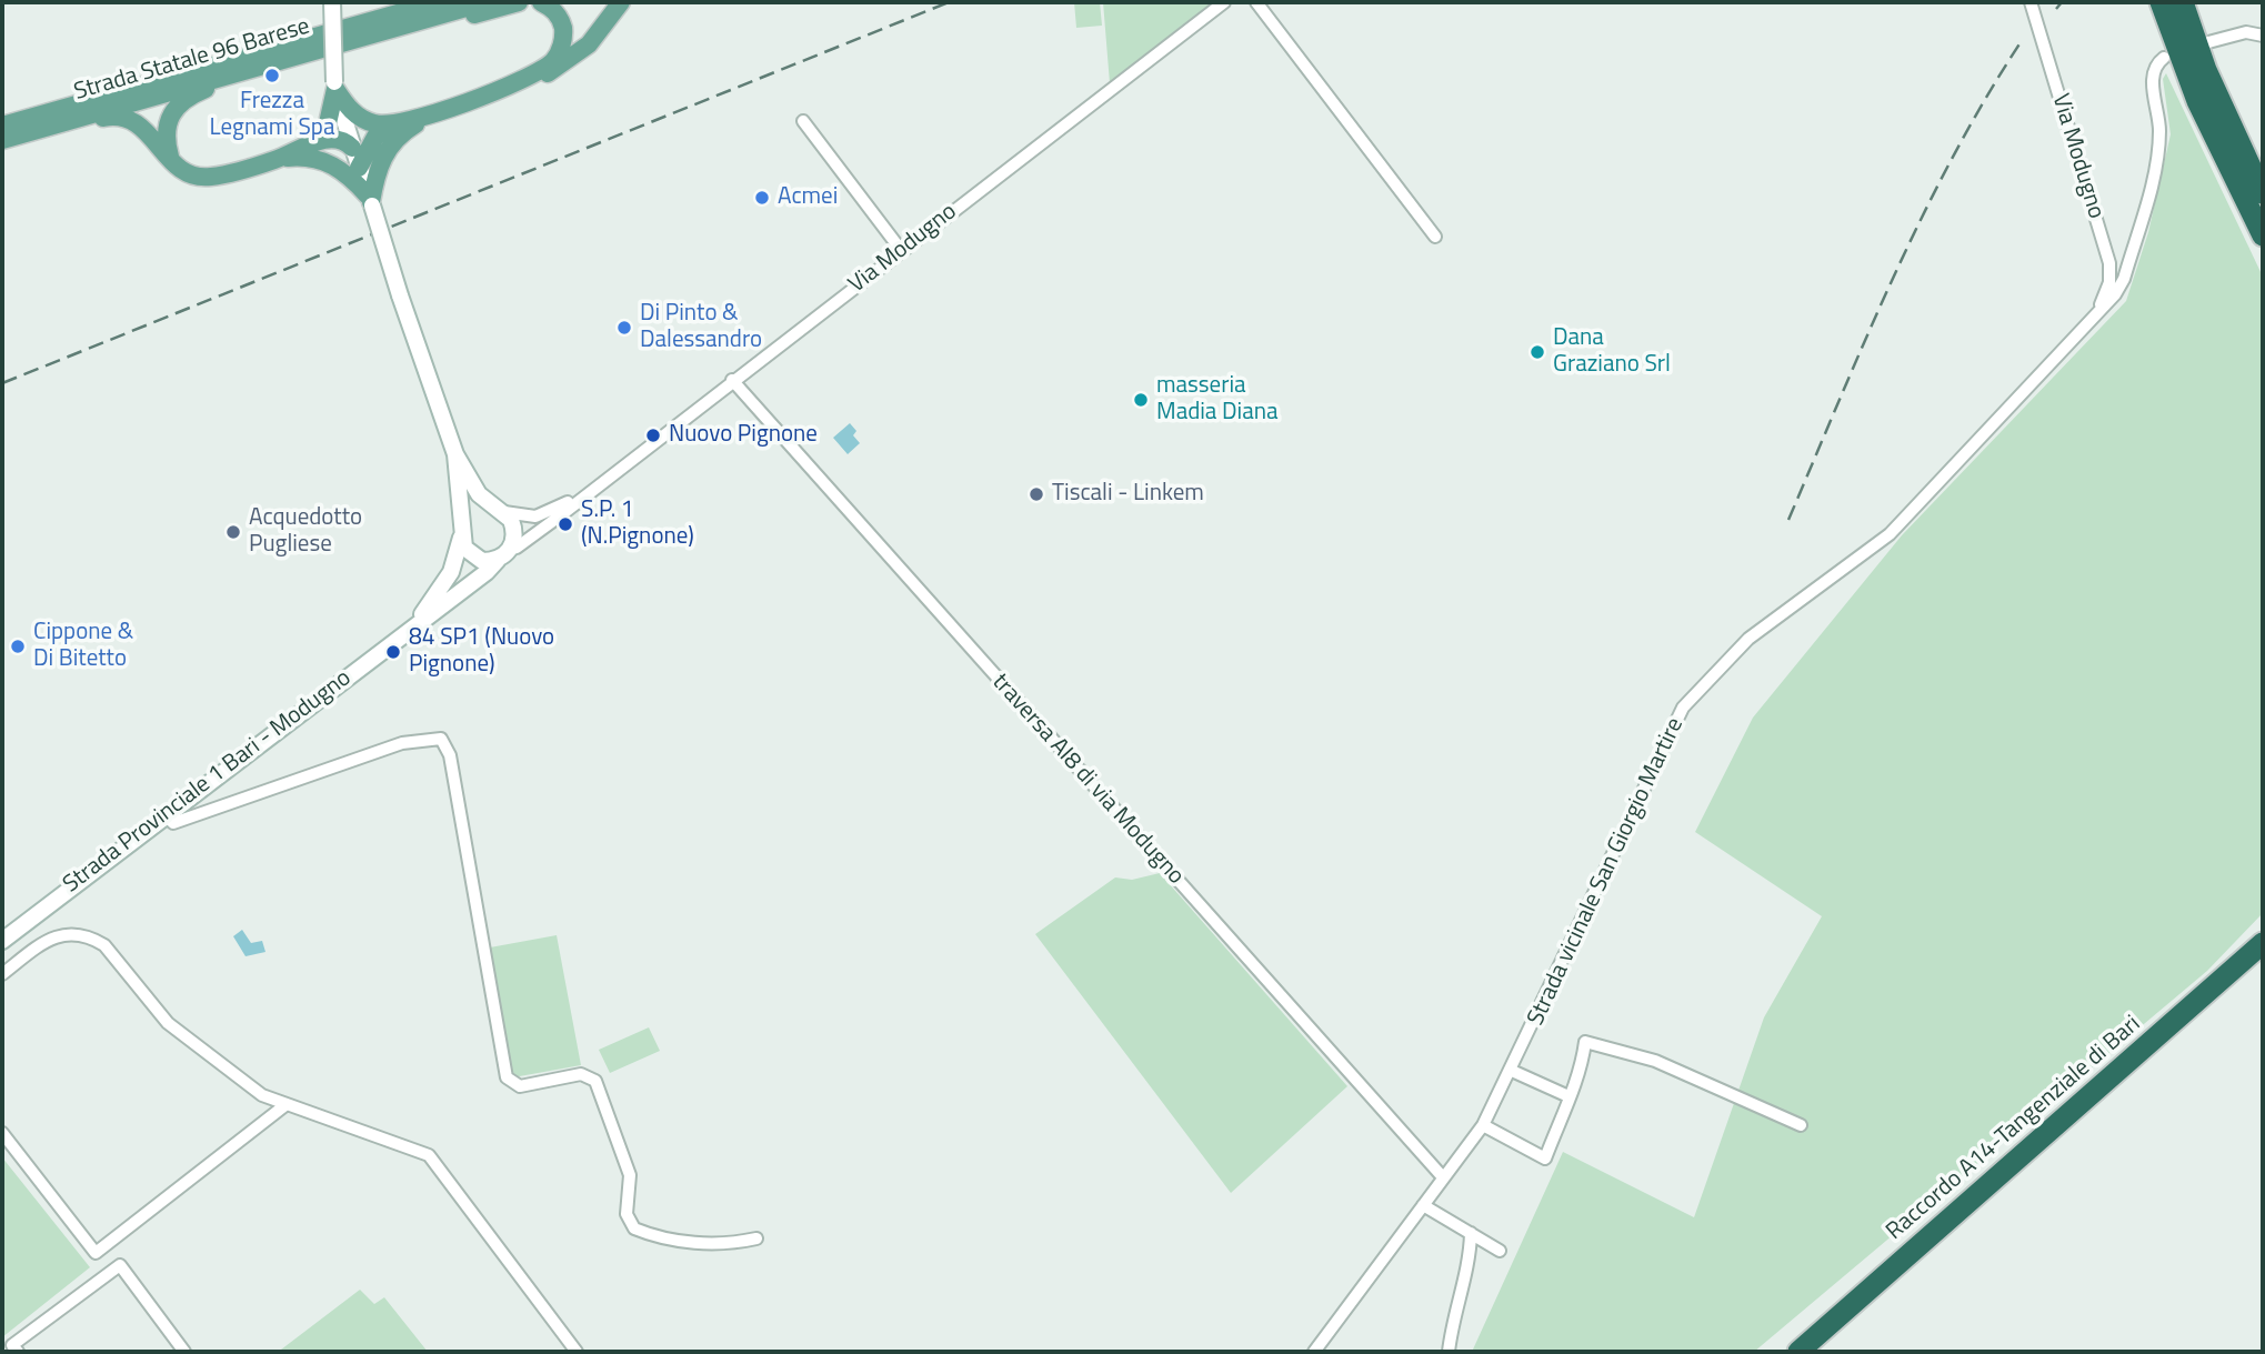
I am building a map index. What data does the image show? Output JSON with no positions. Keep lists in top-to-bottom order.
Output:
{
  "streets": {
    "highway": ["Raccordo A14-Tangenziale di Bari"],
    "main road": ["Strada Statale 96 Barese"],
    "street": [
      "Via Modugno",
      "traversa AI8 di via Modugno",
      "Strada Provinciale 1 Bari - Modugno",
      "Strada vicinale San Giorgio Martire"
    ]
  },
  "crossings": [
    ["Via Modugno", "traversa AI8 di via Modugno"],
    ["Via Modugno", "Strada Provinciale 1 Bari - Modugno"],
    ["Via Modugno", "Strada vicinale San Giorgio Martire"],
    ["traversa AI8 di via Modugno", "Strada vicinale San Giorgio Martire"]
  ],
  "places": [
    "Frezza Legnami Spa",
    "Acmei",
    "Di Pinto & Dalessandro",
    "Dana Graziano Srl",
    "masseria Madia Diana",
    "Nuovo Pignone",
    "Tiscali - Linkem",
    "S.P. 1 (N.Pignone)",
    "Acquedotto Pugliese",
    "Cippone & Di Bitetto",
    "84 SP1 (Nuovo Pignone)"
  ]
}
